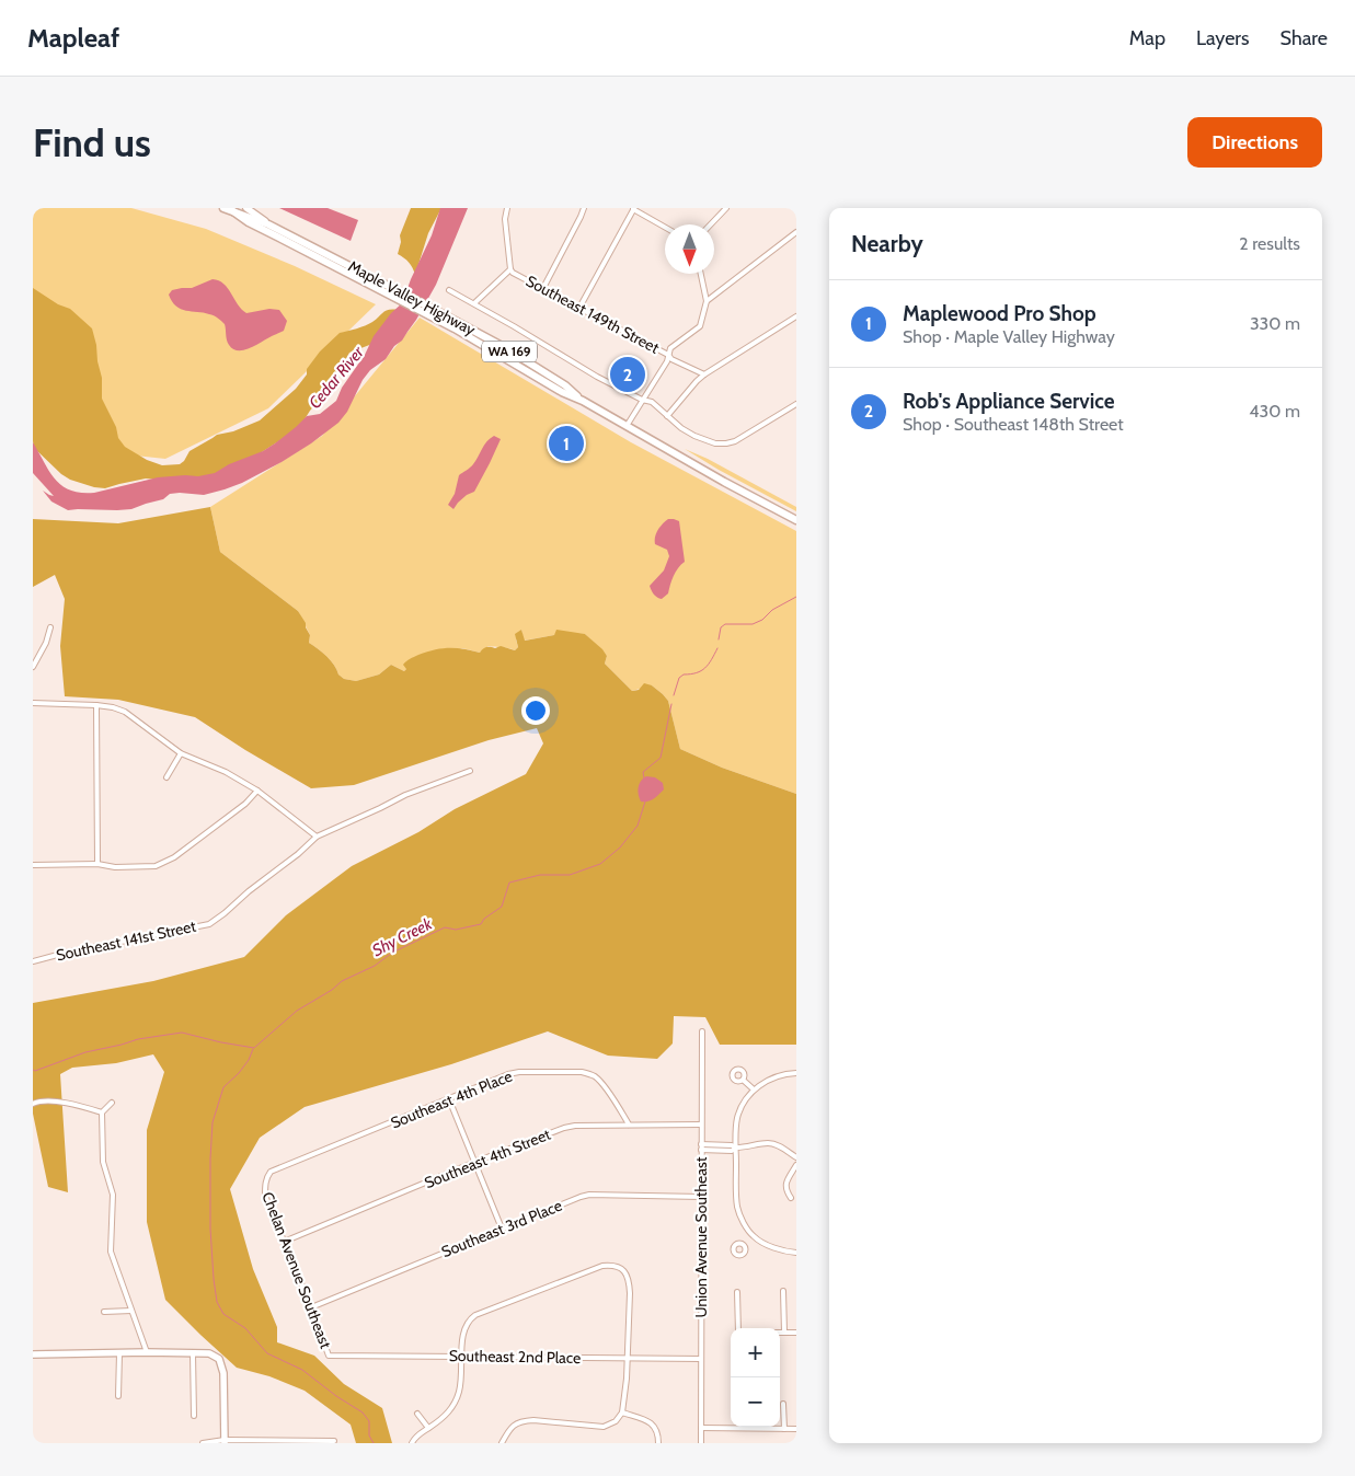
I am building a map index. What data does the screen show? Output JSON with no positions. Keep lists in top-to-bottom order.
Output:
{
  "streets": {
    "main road": ["Maple Valley Highway", "WA 169"],
    "street": [
      "Southeast 149th Street",
      "Southeast 141st Street",
      "Southeast 4th Place",
      "Southeast 4th Street",
      "Southeast 3rd Place",
      "Union Avenue Southeast",
      "Chelan Avenue Southeast",
      "Southeast 2nd Place"
    ]
  },
  "crossings": [
    ["Southeast 4th Place", "Southeast 4th Street"],
    ["Southeast 4th Place", "Chelan Avenue Southeast"],
    ["Southeast 4th Street", "Union Avenue Southeast"],
    ["Southeast 4th Street", "Chelan Avenue Southeast"],
    ["Southeast 3rd Place", "Union Avenue Southeast"],
    ["Southeast 3rd Place", "Chelan Avenue Southeast"],
    ["Union Avenue Southeast", "Southeast 2nd Place"],
    ["Chelan Avenue Southeast", "Southeast 2nd Place"]
  ],
  "water": ["Cedar River", "Shy Creek"],
  "north": "bottom",
  "page": {
    "header": "Mapleaf",
    "nav": ["Map", "Layers", "Share"],
    "buttons": "Directions",
    "title": "Find us",
    "heading": ["Nearby", "2 results"],
    "list": [
      {
        "mark": "1",
        "name": "Maplewood Pro Shop",
        "note": "Shop · Maple Valley Highway",
        "value": "330 m"
      },
      {
        "mark": "2",
        "name": "Rob's Appliance Service",
        "note": "Shop · Southeast 148th Street",
        "value": "430 m"
      }
    ],
    "pins": ["2", "1"],
    "map_buttons": ["+", "−"]
  }
}
